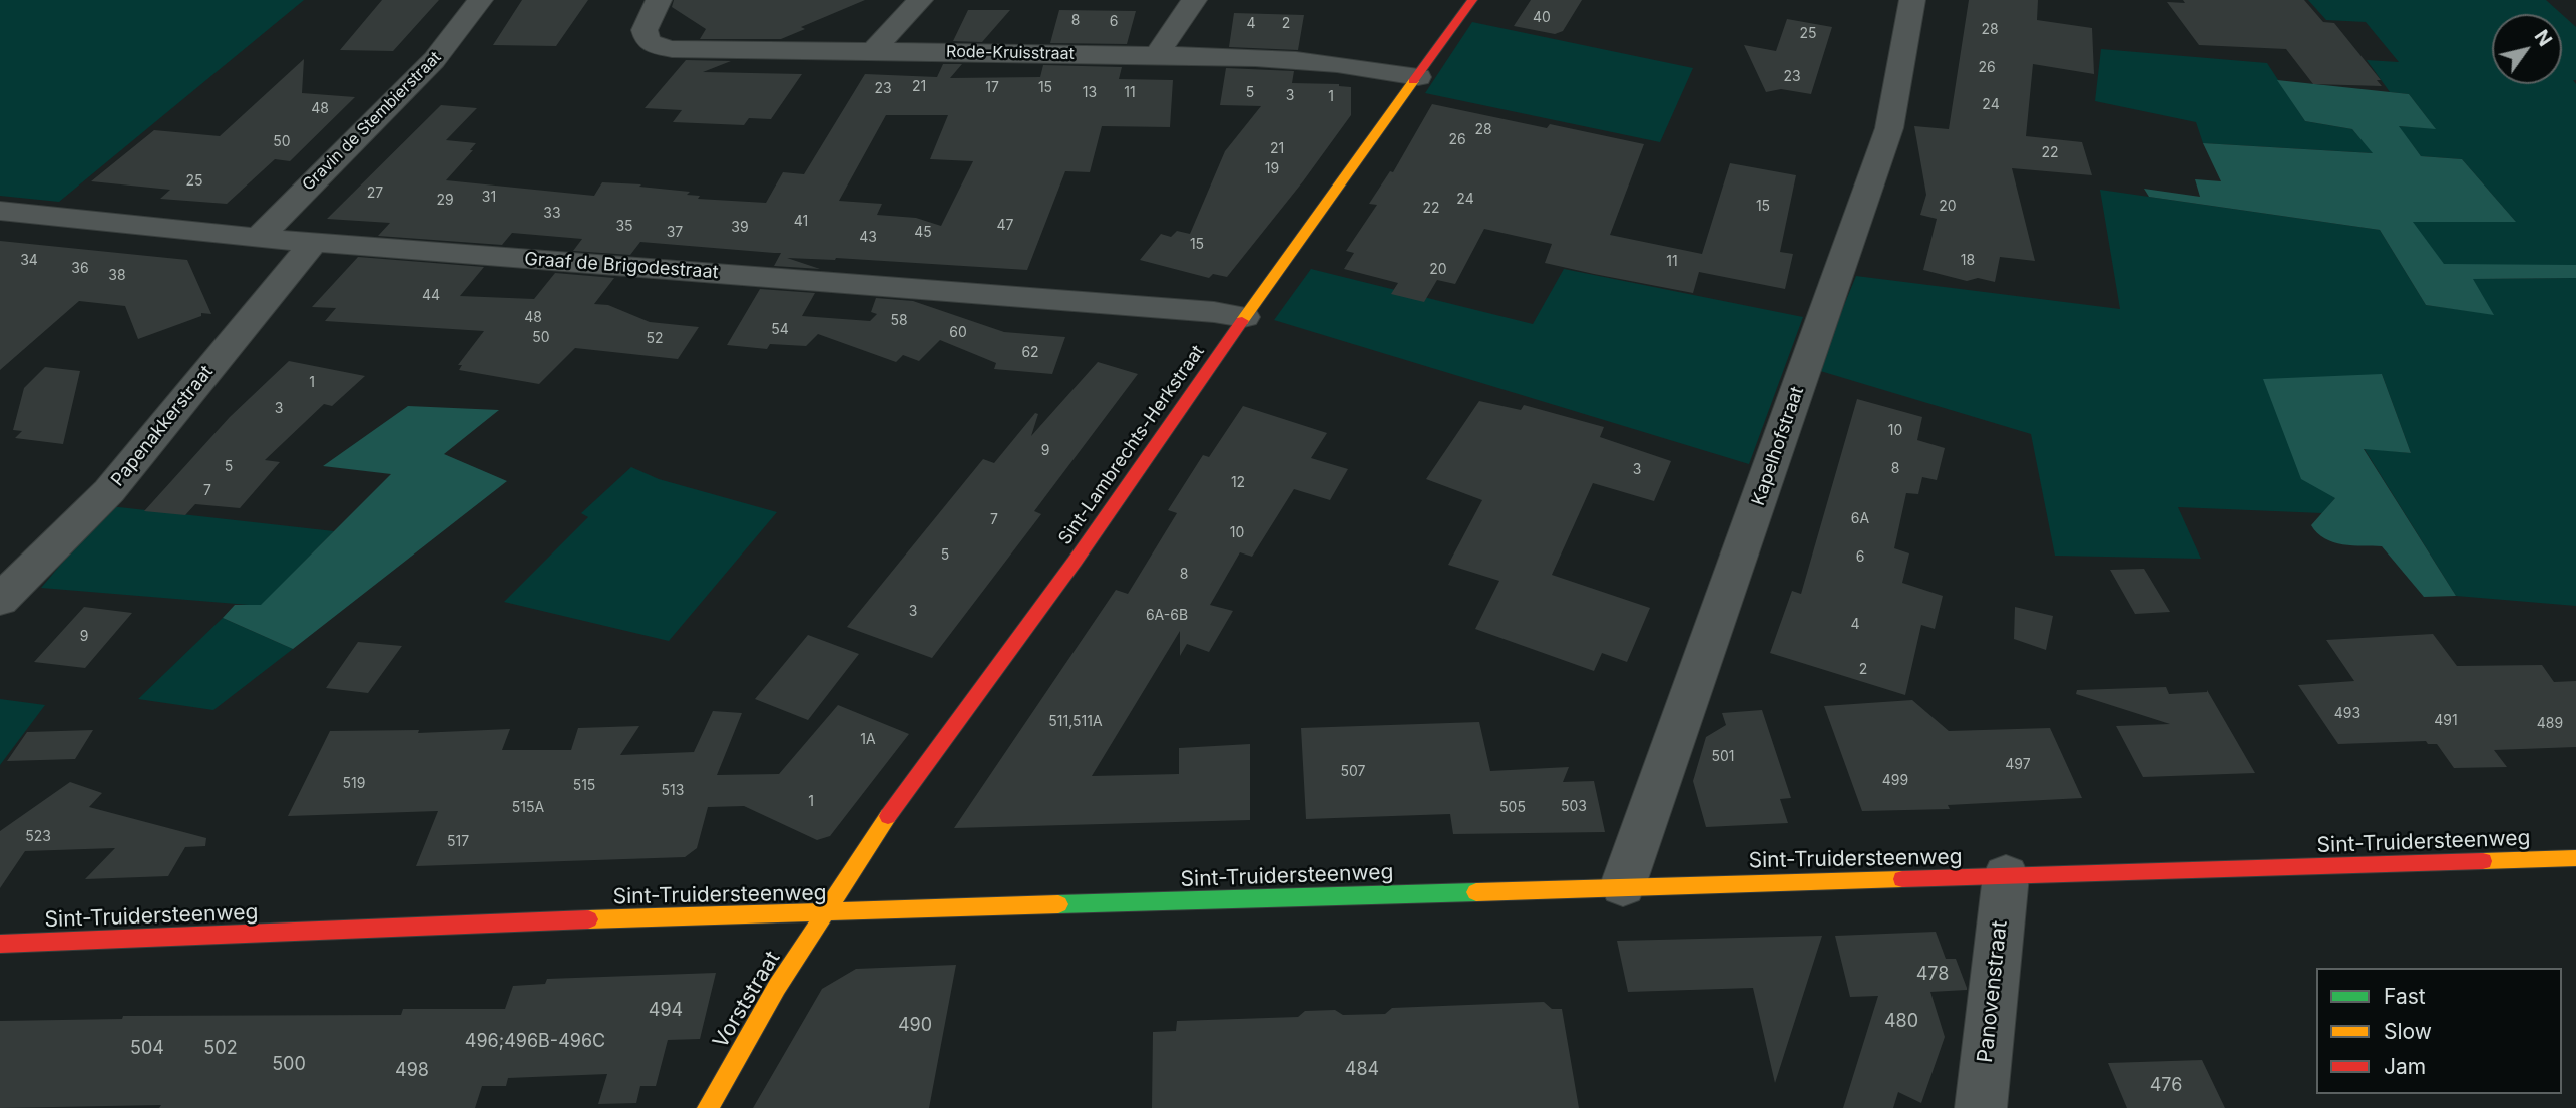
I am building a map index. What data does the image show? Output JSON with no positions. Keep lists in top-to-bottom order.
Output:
{
  "streets": {
    "main road": ["Sint-Lambrechts-Herkstraat", "Sint-Truidersteenweg", "Vorststraat"],
    "street": [
      "Rode-Kruisstraat",
      "Gravin de Stembierstraat",
      "Graaf de Brigodestraat",
      "Papenakkerstraat",
      "Kapelhofstraat",
      "Panovenstraat"
    ]
  },
  "crossings": [
    ["Rode-Kruisstraat", "Sint-Lambrechts-Herkstraat"],
    ["Gravin de Stembierstraat", "Graaf de Brigodestraat"],
    ["Graaf de Brigodestraat", "Papenakkerstraat"],
    ["Graaf de Brigodestraat", "Sint-Lambrechts-Herkstraat"],
    ["Sint-Lambrechts-Herkstraat", "Sint-Truidersteenweg"],
    ["Sint-Lambrechts-Herkstraat", "Vorststraat"],
    ["Kapelhofstraat", "Sint-Truidersteenweg"],
    ["Sint-Truidersteenweg", "Panovenstraat"],
    ["Sint-Truidersteenweg", "Vorststraat"]
  ],
  "house_numbers": [
    "40",
    "8",
    "6",
    "4",
    "2",
    "28",
    "25",
    "26",
    "23",
    "21",
    "17",
    "15",
    "23",
    "13",
    "11",
    "5",
    "3",
    "1",
    "24",
    "48",
    "28",
    "26",
    "50",
    "21",
    "22",
    "19",
    "25",
    "27",
    "31",
    "24",
    "29",
    "15",
    "20",
    "22",
    "33",
    "41",
    "47",
    "35",
    "39",
    "37",
    "45",
    "43",
    "15",
    "34",
    "18",
    "11",
    "36",
    "20",
    "38",
    "44",
    "48",
    "58",
    "54",
    "60",
    "50",
    "52",
    "62",
    "1",
    "3",
    "10",
    "9",
    "5",
    "8",
    "3",
    "12",
    "7",
    "6A",
    "7",
    "10",
    "5",
    "6",
    "8",
    "3",
    "6A-6B",
    "4",
    "9",
    "2",
    "493",
    "491",
    "511,511A",
    "489",
    "1A",
    "501",
    "497",
    "507",
    "499",
    "519",
    "515",
    "513",
    "1",
    "503",
    "515A",
    "505",
    "523",
    "517",
    "478",
    "494",
    "480",
    "490",
    "496;496B-496C",
    "504",
    "502",
    "500",
    "484",
    "498",
    "476"
  ],
  "legend": ["Fast", "Slow", "Jam"],
  "north": "top right"
}
